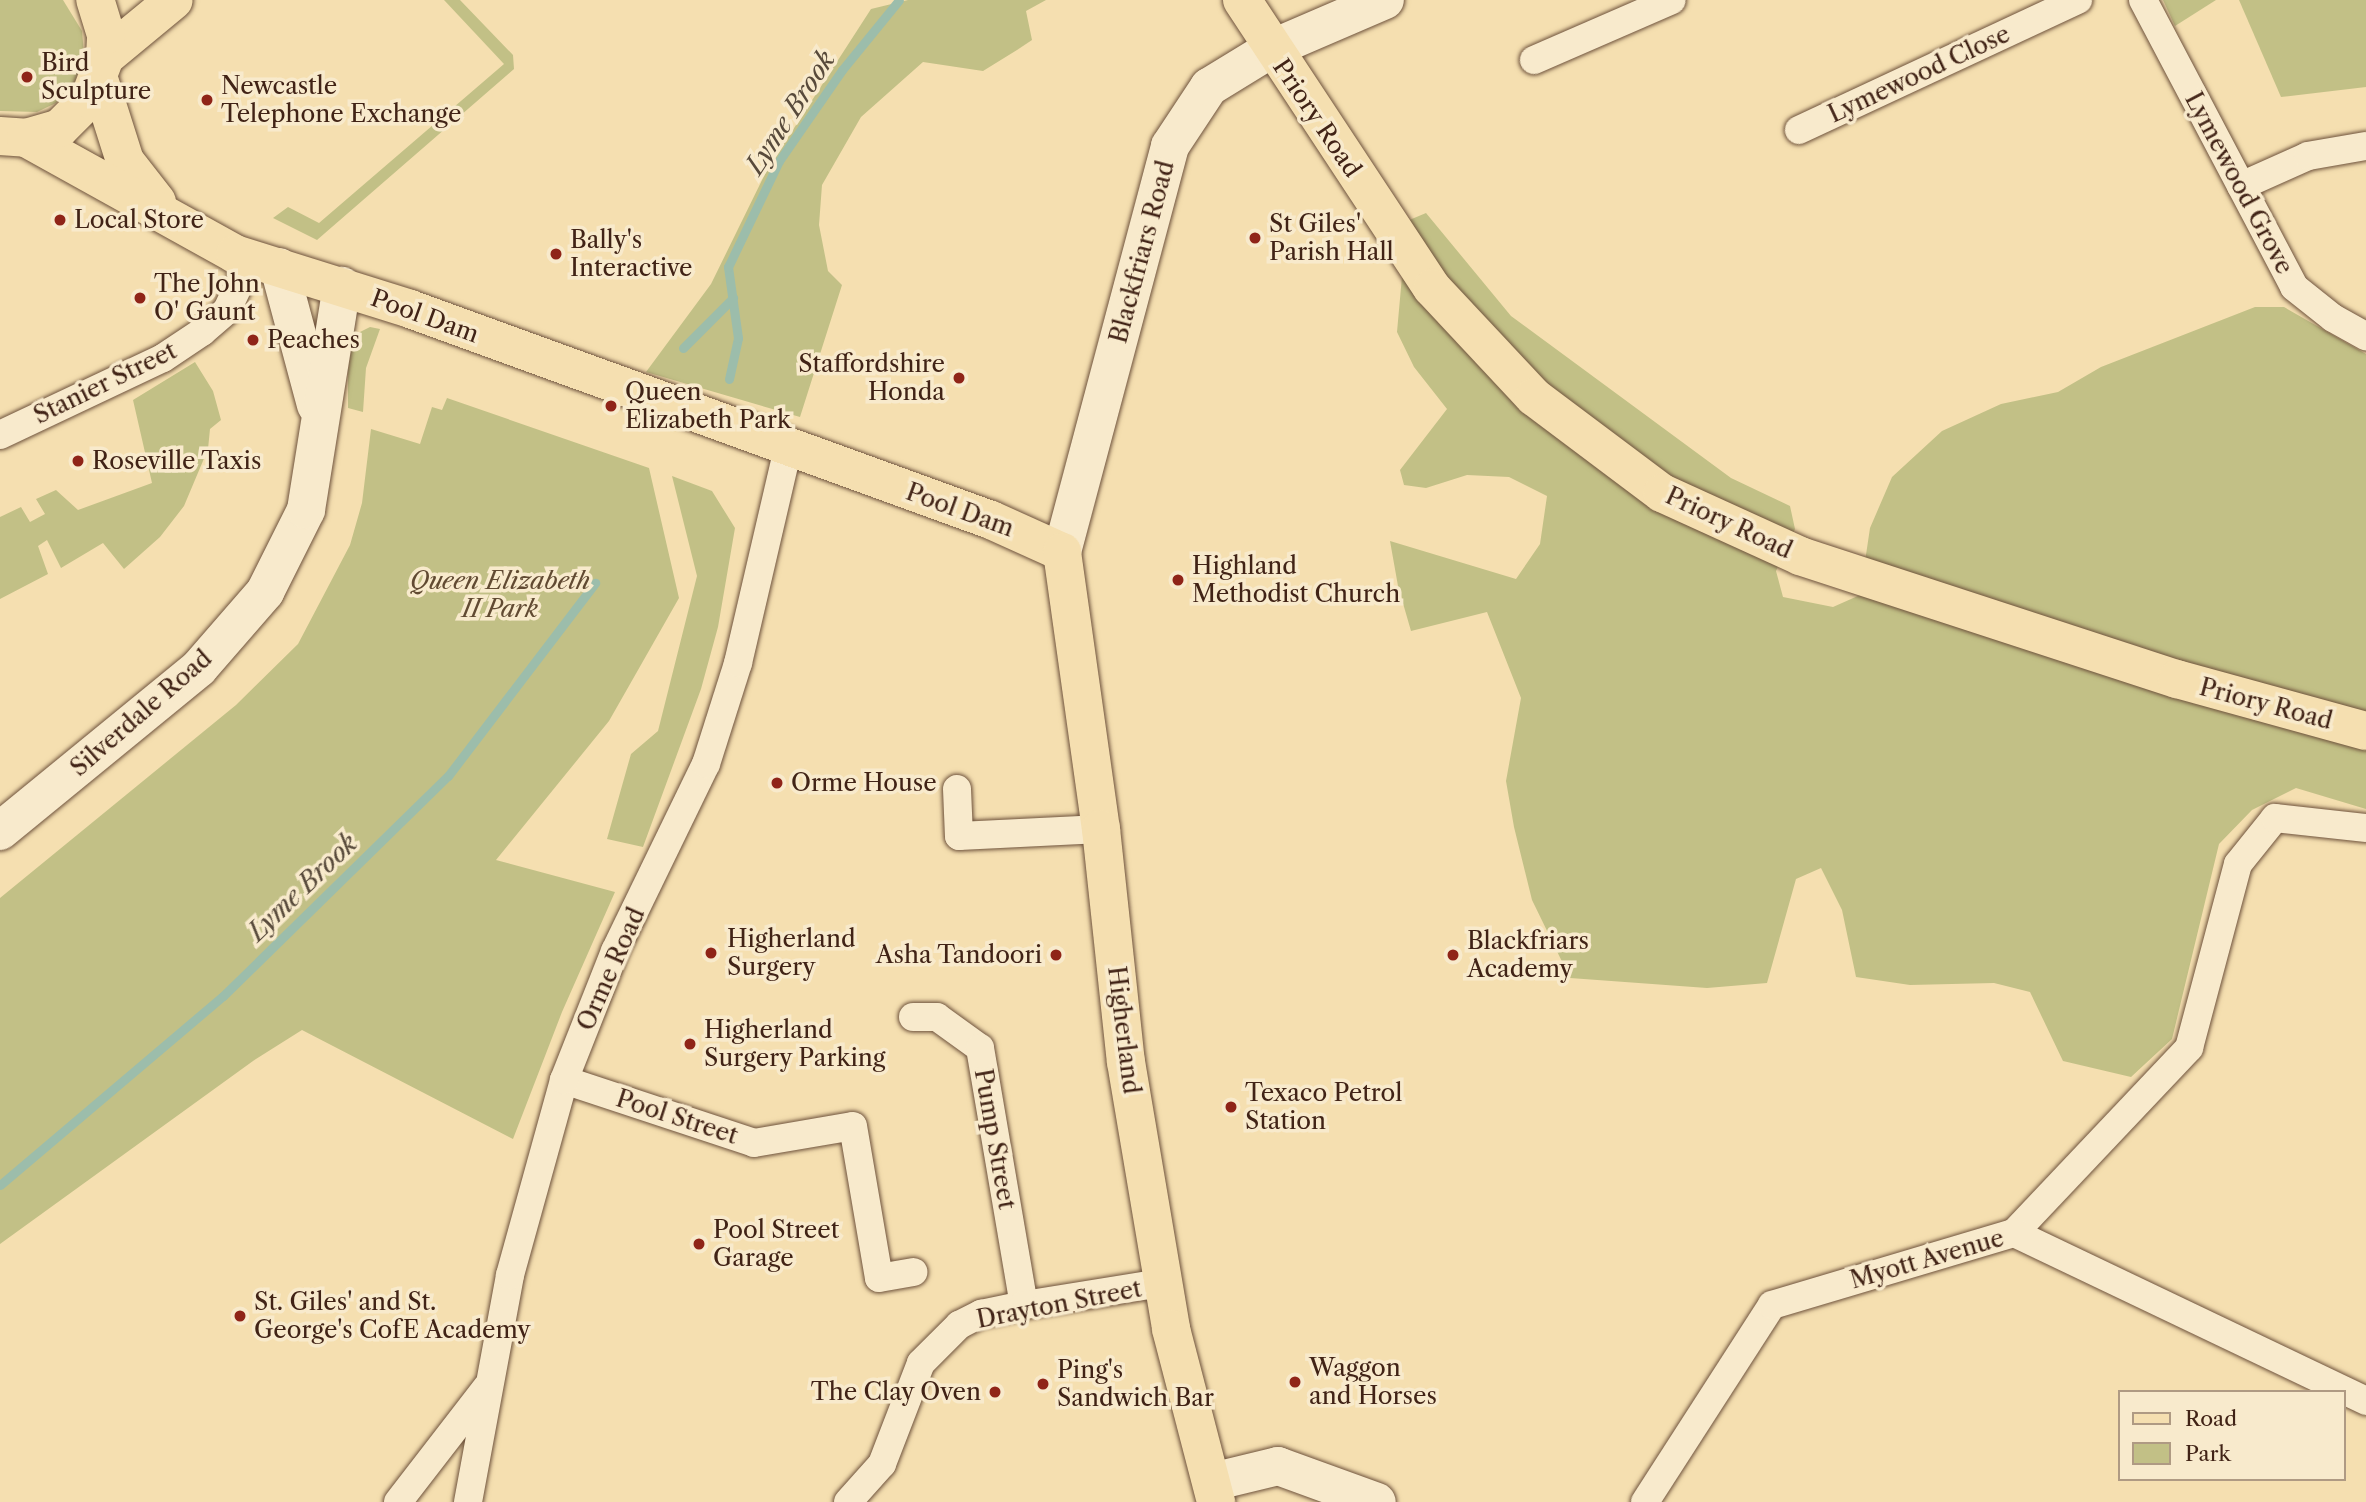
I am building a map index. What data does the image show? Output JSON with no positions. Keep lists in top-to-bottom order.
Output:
{
  "streets": {
    "main road": [
      "Priory Road",
      "Blackfriars Road",
      "Pool Dam",
      "Silverdale Road",
      "Higherland"
    ],
    "street": [
      "Lymewood Close",
      "Lymewood Grove",
      "Stanier Street",
      "Orme Road",
      "Pool Street",
      "Pump Street",
      "Myott Avenue",
      "Drayton Street"
    ]
  },
  "crossings": [
    ["Priory Road", "Blackfriars Road"],
    ["Blackfriars Road", "Pool Dam"],
    ["Blackfriars Road", "Higherland"],
    ["Pool Dam", "Stanier Street"],
    ["Pool Dam", "Silverdale Road"],
    ["Pool Dam", "Orme Road"],
    ["Pool Dam", "Higherland"],
    ["Stanier Street", "Silverdale Road"],
    ["Orme Road", "Pool Street"],
    ["Higherland", "Drayton Street"],
    ["Pump Street", "Drayton Street"]
  ],
  "water": ["Lyme Brook"],
  "parks": ["Queen Elizabeth II Park"],
  "places": [
    "Bird Sculpture",
    "Newcastle Telephone Exchange",
    "Local Store",
    "St Giles' Parish Hall",
    "Bally's Interactive",
    "The John O' Gaunt",
    "Peaches",
    "Staffordshire Honda",
    "Queen Elizabeth Park",
    "Roseville Taxis",
    "Highland Methodist Church",
    "Orme House",
    "Higherland Surgery",
    "Asha Tandoori",
    "Blackfriars Academy",
    "Higherland Surgery Parking",
    "Texaco Petrol Station",
    "Pool Street Garage",
    "St. Giles' and St. George's CofE Academy",
    "Waggon and Horses",
    "Ping's Sandwich Bar",
    "The Clay Oven"
  ],
  "legend": ["Road", "Park"]
}
